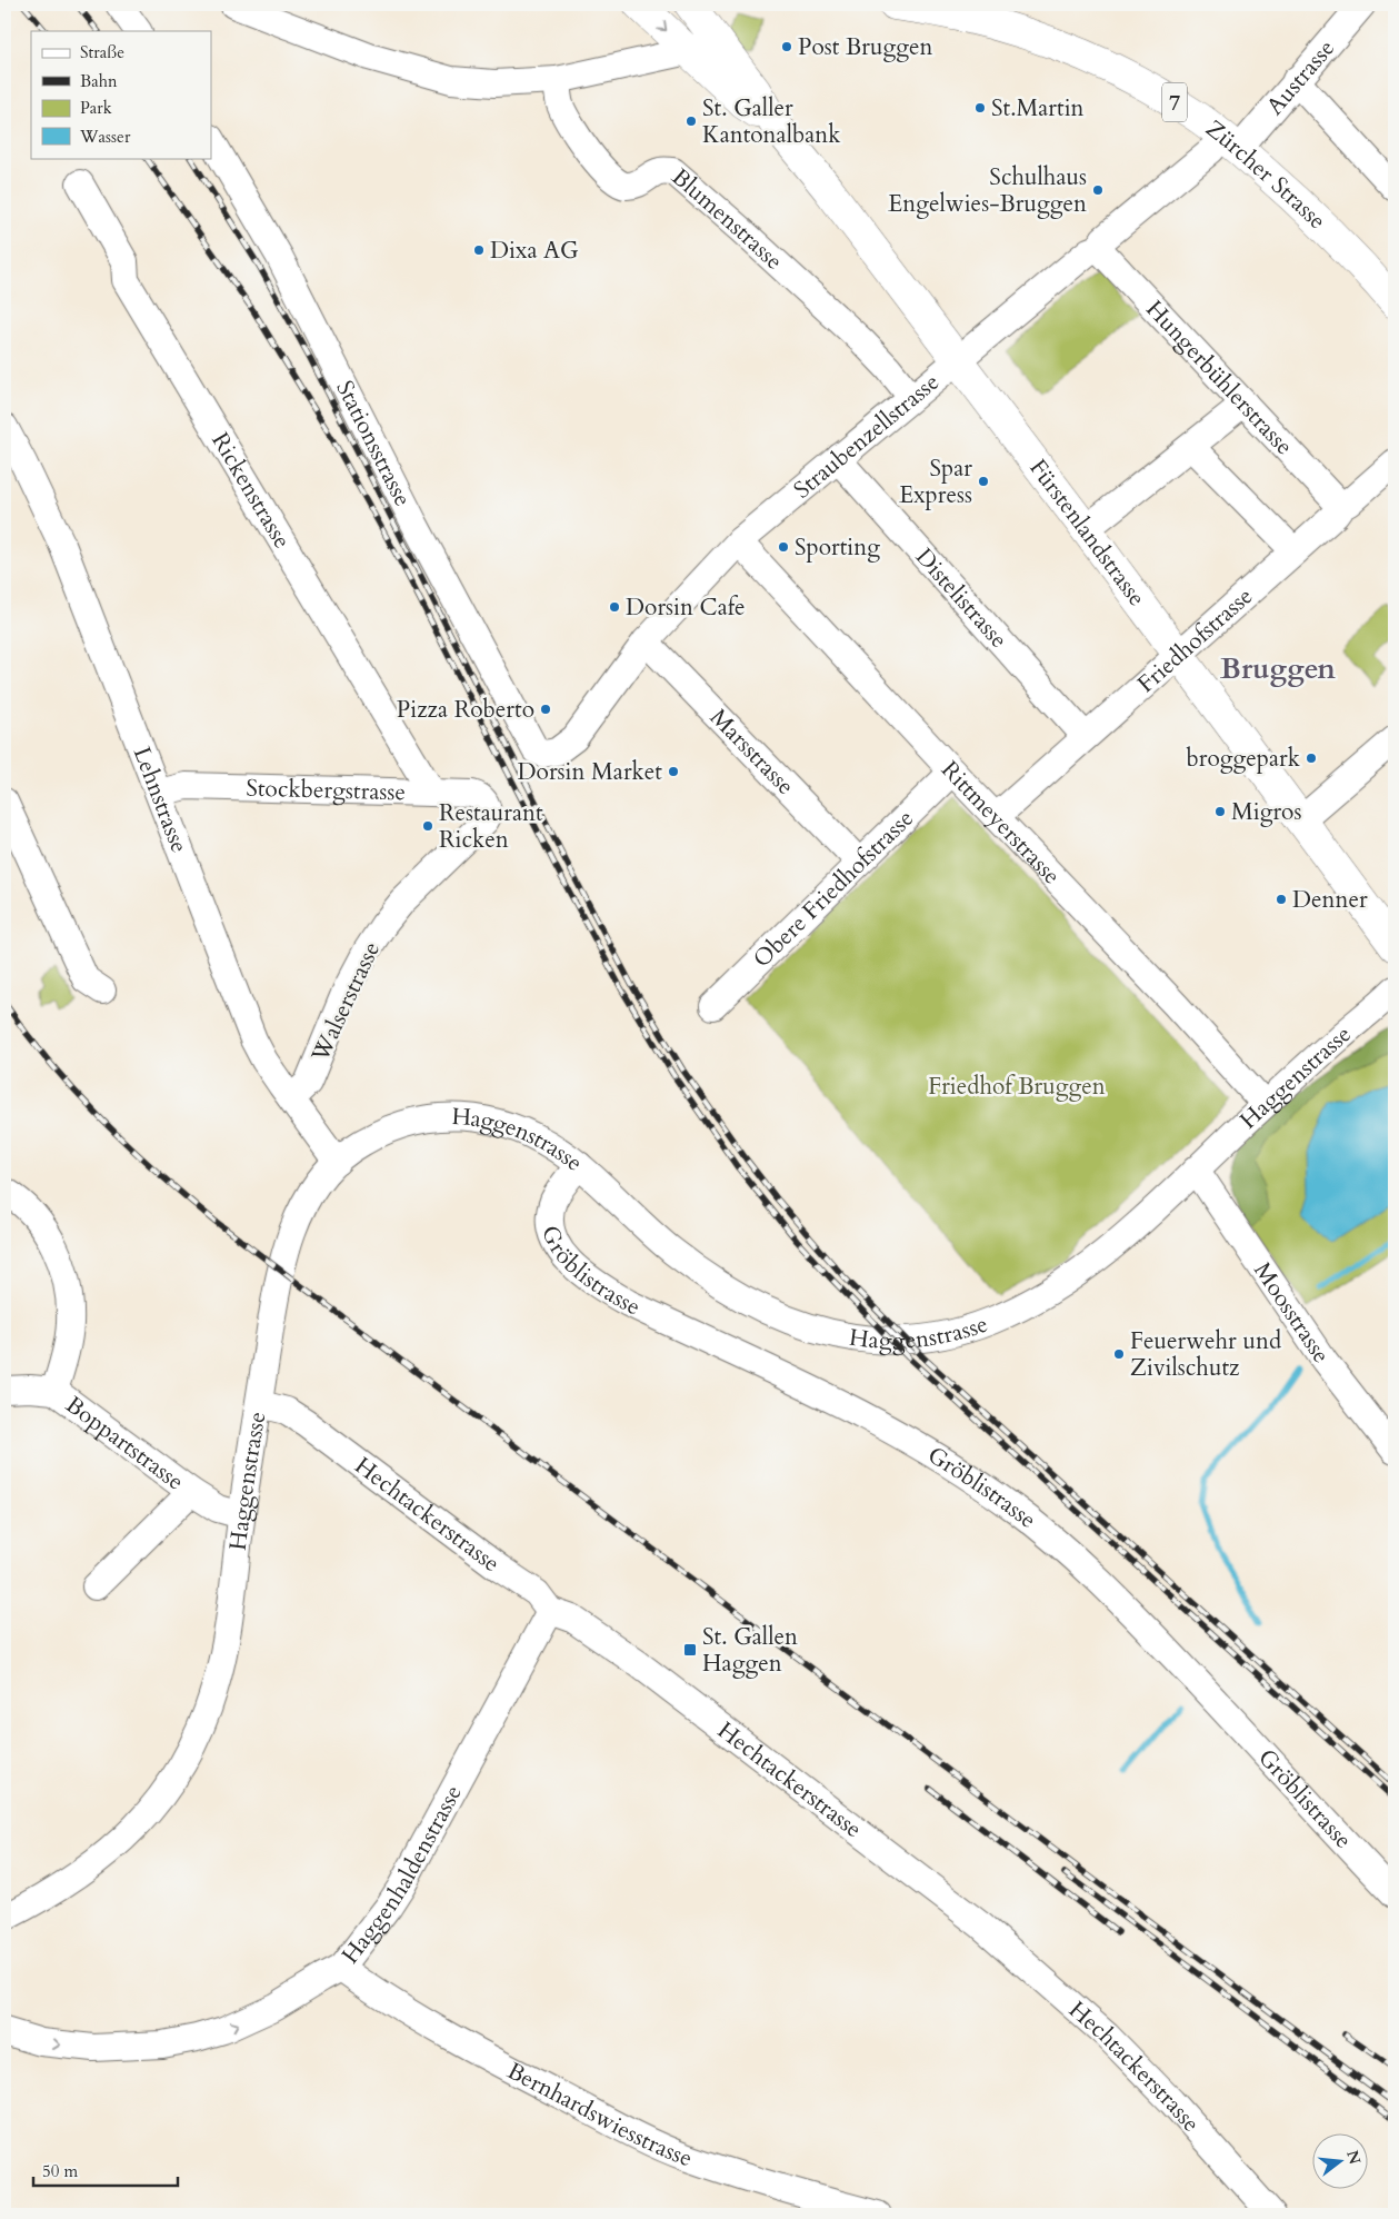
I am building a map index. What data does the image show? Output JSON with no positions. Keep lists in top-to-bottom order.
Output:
{
  "streets": {
    "main road": ["7", "Zürcher Strasse", "Fürstenlandstrasse"],
    "street": [
      "Austrasse",
      "Blumenstrasse",
      "Hungerbühlerstrasse",
      "Straubenzellstrasse",
      "Stationsstrasse",
      "Rickenstrasse",
      "Distelistrasse",
      "Friedhofstrasse",
      "Marsstrasse",
      "Stockbergstrasse",
      "Lehnstrasse",
      "Rittmeyerstrasse",
      "Obere Friedhofstrasse",
      "Walserstrasse",
      "Haggenstrasse",
      "Gröblistrasse",
      "Moosstrasse",
      "Boppartstrasse",
      "Hechtackerstrasse",
      "Haggenhaldenstrasse",
      "Bernhardswiesstrasse"
    ]
  },
  "crossings": [
    ["Austrasse", "Zürcher Strasse"],
    ["Austrasse", "Straubenzellstrasse"],
    ["Zürcher Strasse", "Straubenzellstrasse"],
    ["Blumenstrasse", "Straubenzellstrasse"],
    ["Hungerbühlerstrasse", "Straubenzellstrasse"],
    ["Hungerbühlerstrasse", "Friedhofstrasse"],
    ["Straubenzellstrasse", "Stationsstrasse"],
    ["Straubenzellstrasse", "Fürstenlandstrasse"],
    ["Straubenzellstrasse", "Distelistrasse"],
    ["Straubenzellstrasse", "Marsstrasse"],
    ["Straubenzellstrasse", "Rittmeyerstrasse"],
    ["Rickenstrasse", "Stockbergstrasse"],
    ["Fürstenlandstrasse", "Friedhofstrasse"],
    ["Distelistrasse", "Friedhofstrasse"],
    ["Friedhofstrasse", "Rittmeyerstrasse"],
    ["Marsstrasse", "Obere Friedhofstrasse"],
    ["Stockbergstrasse", "Lehnstrasse"],
    ["Stockbergstrasse", "Walserstrasse"],
    ["Lehnstrasse", "Walserstrasse"],
    ["Lehnstrasse", "Haggenstrasse"],
    ["Rittmeyerstrasse", "Obere Friedhofstrasse"],
    ["Rittmeyerstrasse", "Haggenstrasse"],
    ["Haggenstrasse", "Gröblistrasse"],
    ["Haggenstrasse", "Moosstrasse"],
    ["Haggenstrasse", "Boppartstrasse"],
    ["Haggenstrasse", "Hechtackerstrasse"],
    ["Hechtackerstrasse", "Haggenhaldenstrasse"],
    ["Haggenhaldenstrasse", "Bernhardswiesstrasse"]
  ],
  "one_way": ["Haggenhaldenstrasse"],
  "districts": ["Bruggen"],
  "parks": ["Friedhof Bruggen"],
  "places": {
    "other": [
      "Post Bruggen",
      "St.Martin",
      "St. Galler Kantonalbank",
      "Schulhaus Engelwies-Bruggen",
      "Dixa AG",
      "Spar Express",
      "Sporting",
      "Dorsin Cafe",
      "Pizza Roberto",
      "broggepark",
      "Dorsin Market",
      "Migros",
      "Restaurant Ricken",
      "Denner",
      "Feuerwehr und Zivilschutz"
    ],
    "transit": ["St. Gallen Haggen"]
  },
  "legend": [
    "Straße",
    "Bahn",
    "Park",
    "Wasser"
  ],
  "scale_bar": "50 m",
  "north": "right"
}
